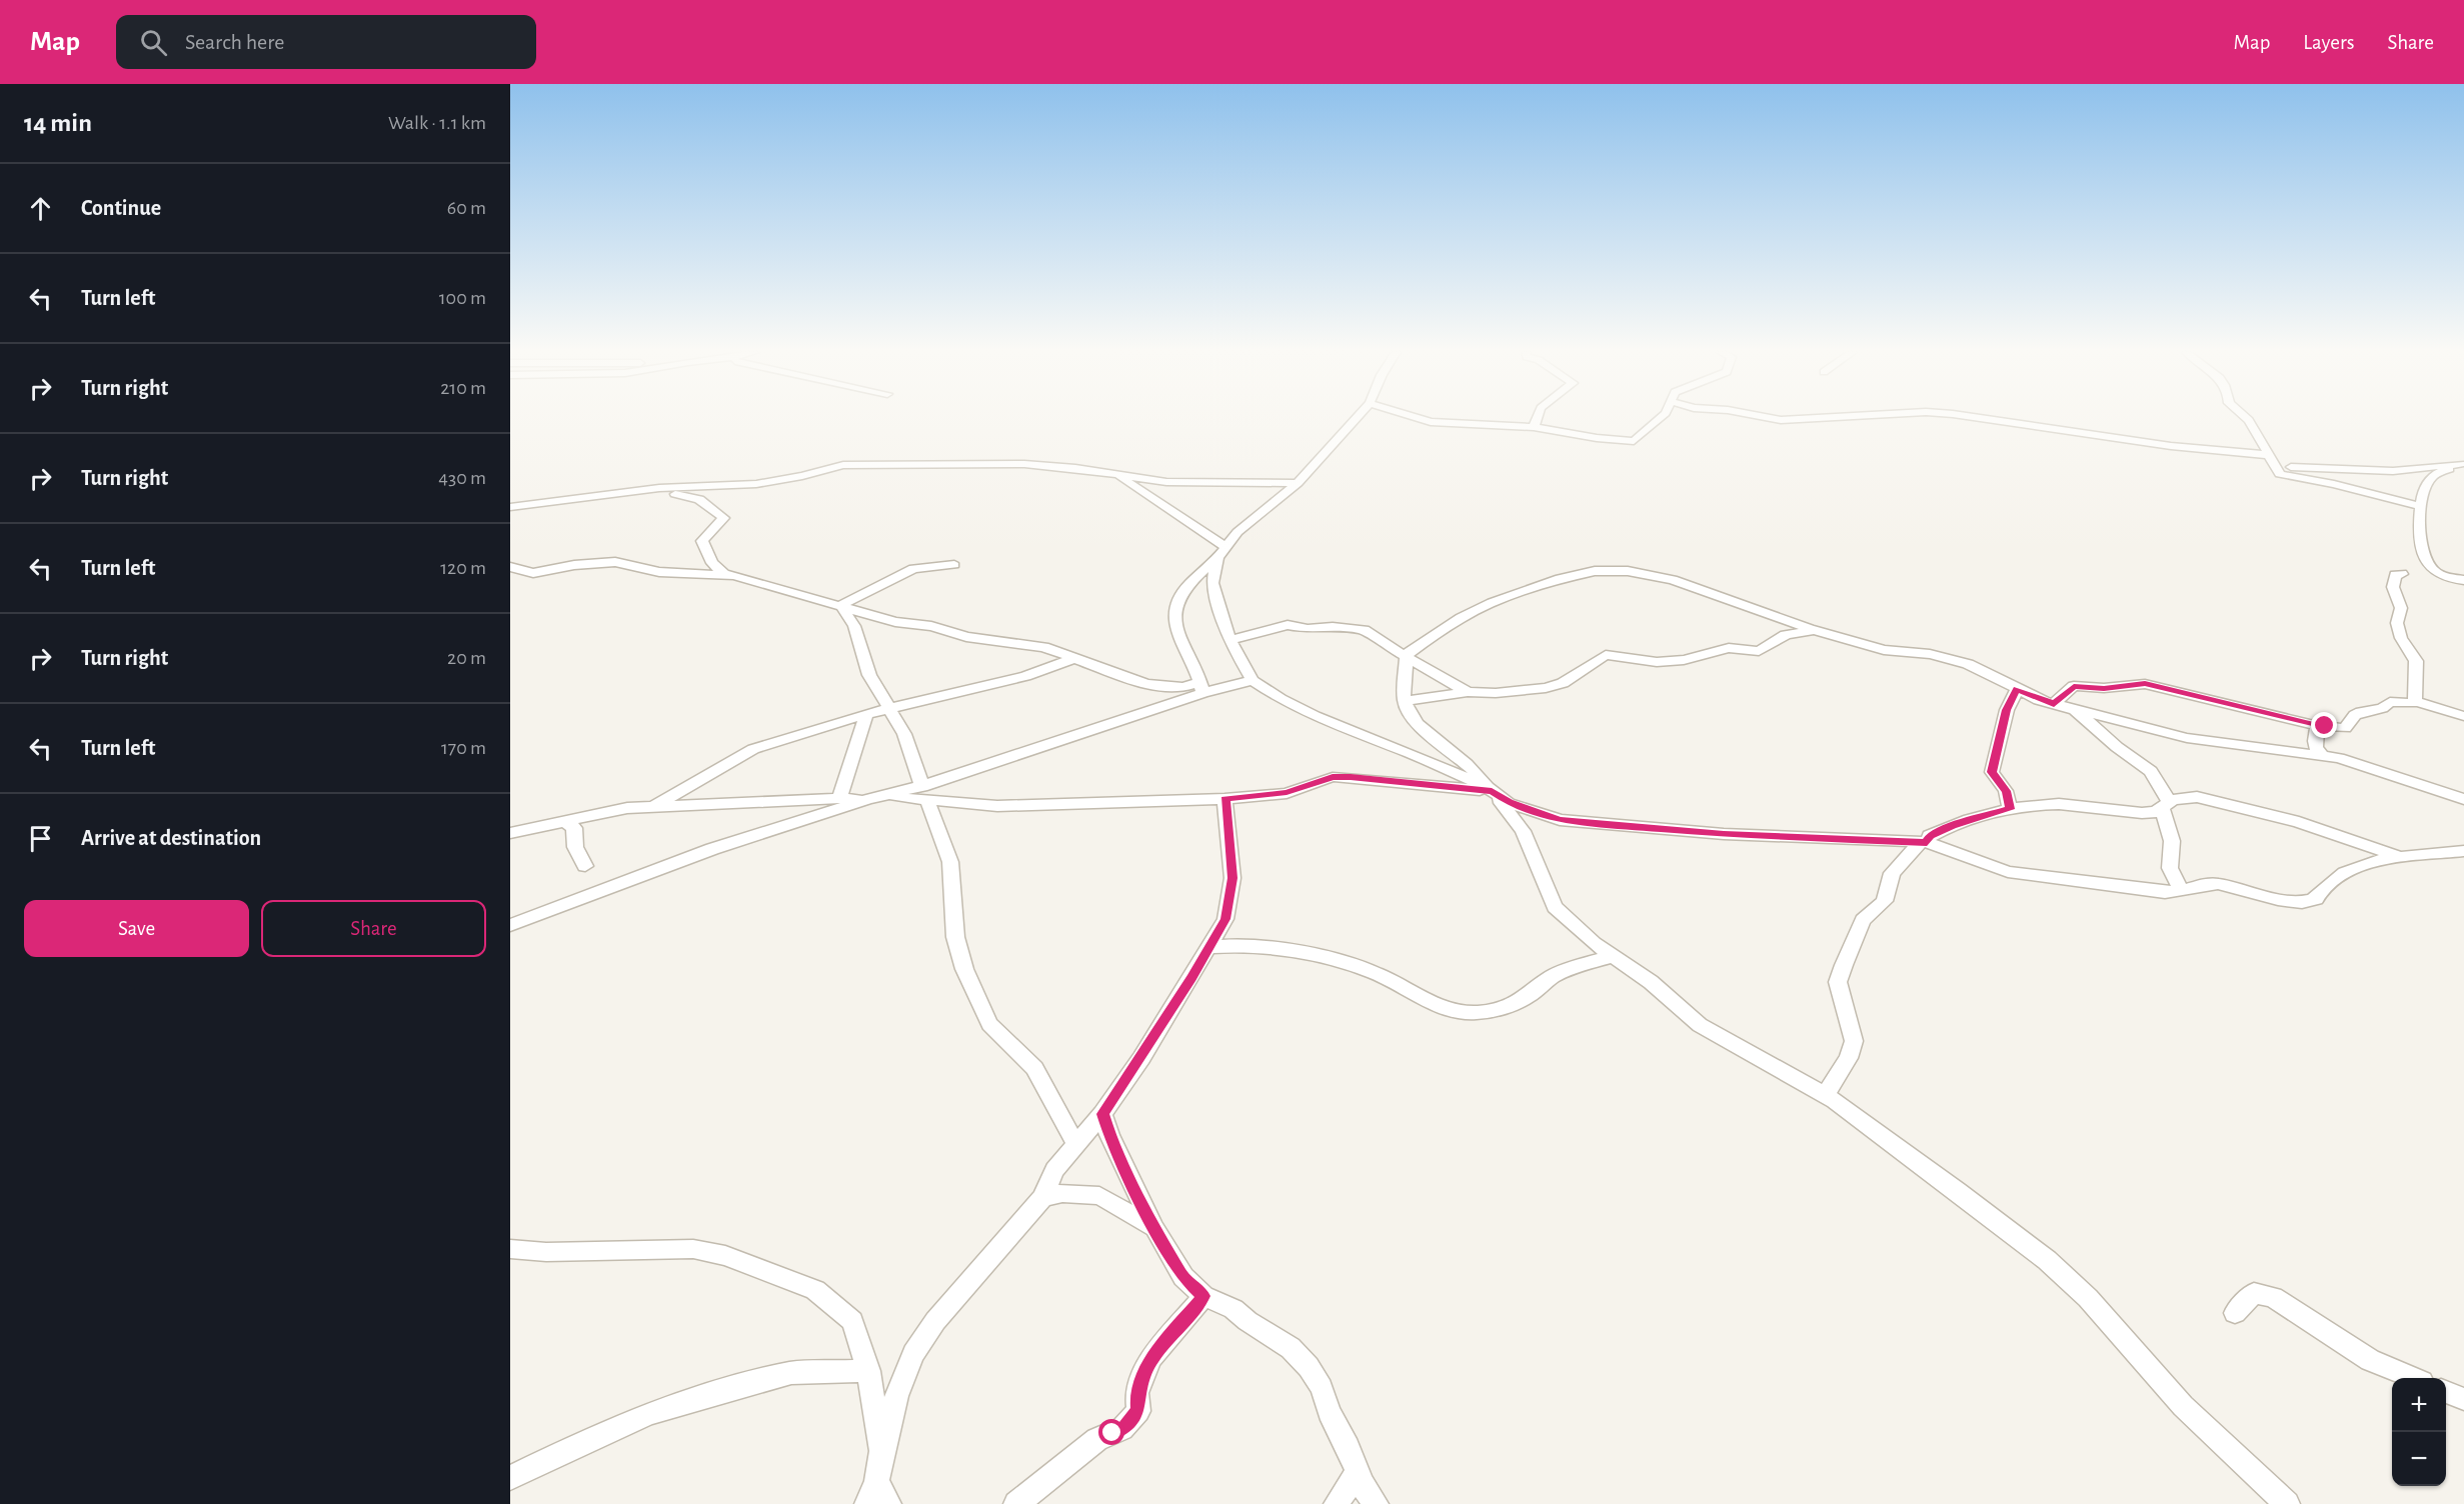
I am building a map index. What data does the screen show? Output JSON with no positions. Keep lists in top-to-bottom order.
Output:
{
  "page": {
    "header": "Map",
    "search": "Search here",
    "nav": ["Map", "Layers", "Share"],
    "heading": ["14 min", "Walk · 1.1 km"],
    "list": [
      ["Continue", "60 m"],
      ["Turn left", "100 m"],
      ["Turn right", "210 m"],
      ["Turn right", "430 m"],
      ["Turn left", "120 m"],
      ["Turn right", "20 m"],
      ["Turn left", "170 m"],
      "Arrive at destination"
    ],
    "buttons": ["Save", "Share"],
    "map_buttons": ["+", "−"]
  }
}
